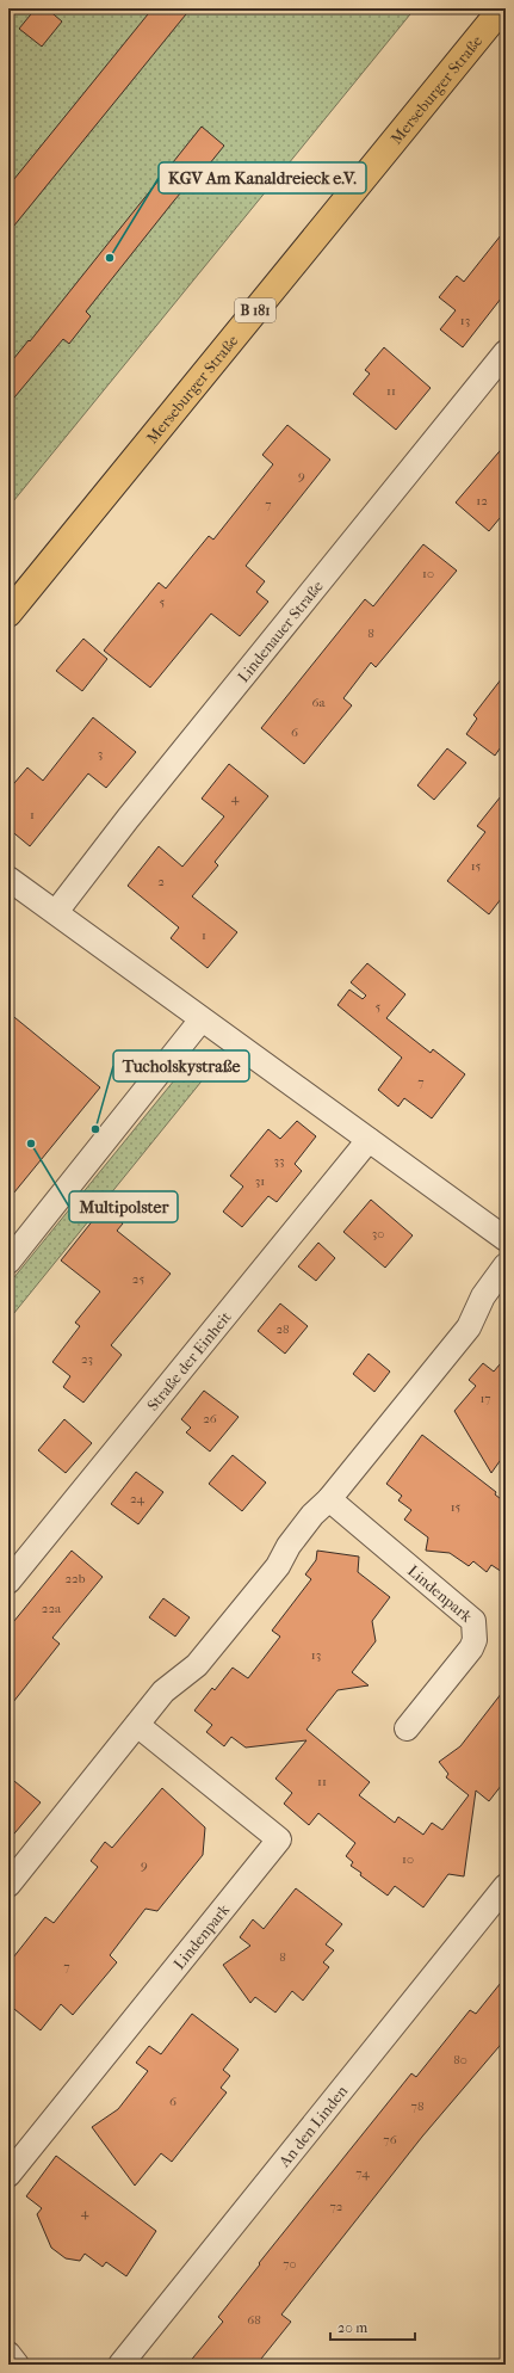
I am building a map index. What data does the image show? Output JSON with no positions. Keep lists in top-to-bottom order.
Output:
{
  "streets": {
    "main road": ["Merseburger Straße", "B 181"],
    "street": [
      "Lindenauer Straße",
      "Straße der Einheit",
      "Lindenpark",
      "An den Linden"
    ]
  },
  "places": ["KGV Am Kanaldreieck e.V.", "Tucholskystraße", "Multipolster"],
  "house_numbers": [
    "13",
    "11",
    "9",
    "12",
    "7",
    "10",
    "5",
    "8",
    "6a",
    "6",
    "3",
    "4",
    "1",
    "15",
    "2",
    "1",
    "5",
    "7",
    "33",
    "31",
    "30",
    "25",
    "28",
    "23",
    "17",
    "26",
    "24",
    "15",
    "22b",
    "22a",
    "13",
    "11",
    "10",
    "9",
    "8",
    "7",
    "80",
    "6",
    "78",
    "76",
    "74",
    "72",
    "4",
    "70",
    "68"
  ],
  "scale_bar": "20 m"
}
